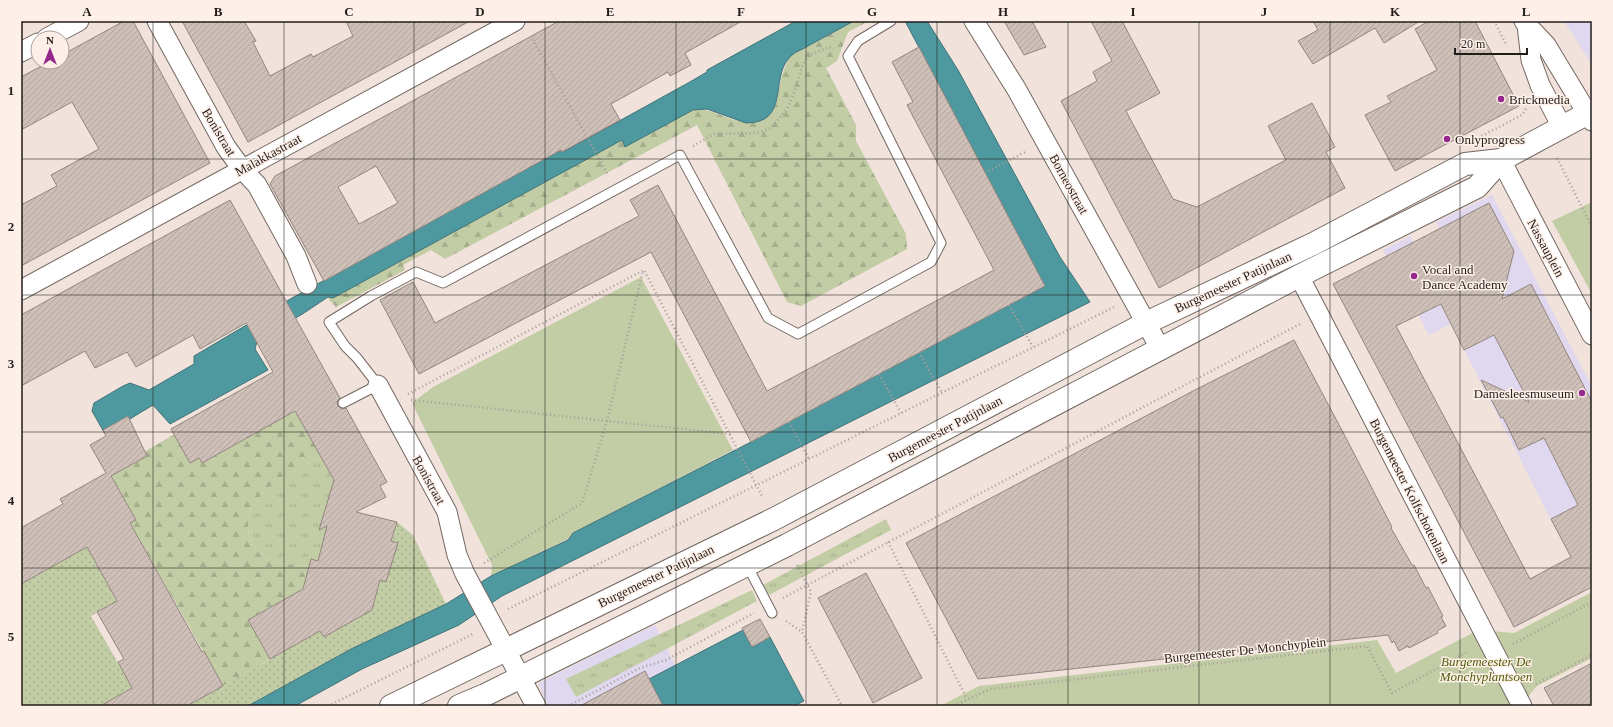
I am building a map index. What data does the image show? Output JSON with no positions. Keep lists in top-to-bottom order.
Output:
{
  "streets": {
    "main road": ["Burgemeester Patijnlaan"],
    "street": [
      "Bonistraat",
      "Malakkastraat",
      "Borneostraat",
      "Nassauplein",
      "Burgemeester Kolfschotenlaan"
    ],
    "path": ["Burgemeester De Monchyplein"]
  },
  "crossings": [
    ["Bonistraat", "Malakkastraat"],
    ["Bonistraat", "Burgemeester Patijnlaan"],
    ["Borneostraat", "Burgemeester Patijnlaan"],
    ["Nassauplein", "Burgemeester Patijnlaan"],
    ["Burgemeester Patijnlaan", "Burgemeester Kolfschotenlaan"],
    ["Burgemeester Kolfschotenlaan", "Burgemeester De Monchyplein"]
  ],
  "parks": ["Burgemeester De Monchyplantsoen"],
  "places": [
    "Brickmedia",
    "Onlyprogress",
    "Vocal and Dance Academy",
    "Damesleesmuseum"
  ],
  "scale_bar": "20 m",
  "north": "top",
  "grid": {
    "columns": [
      "A",
      "B",
      "C",
      "D",
      "E",
      "F",
      "G",
      "H",
      "I",
      "J",
      "K",
      "L"
    ],
    "rows": [
      "1",
      "2",
      "3",
      "4",
      "5"
    ]
  }
}
